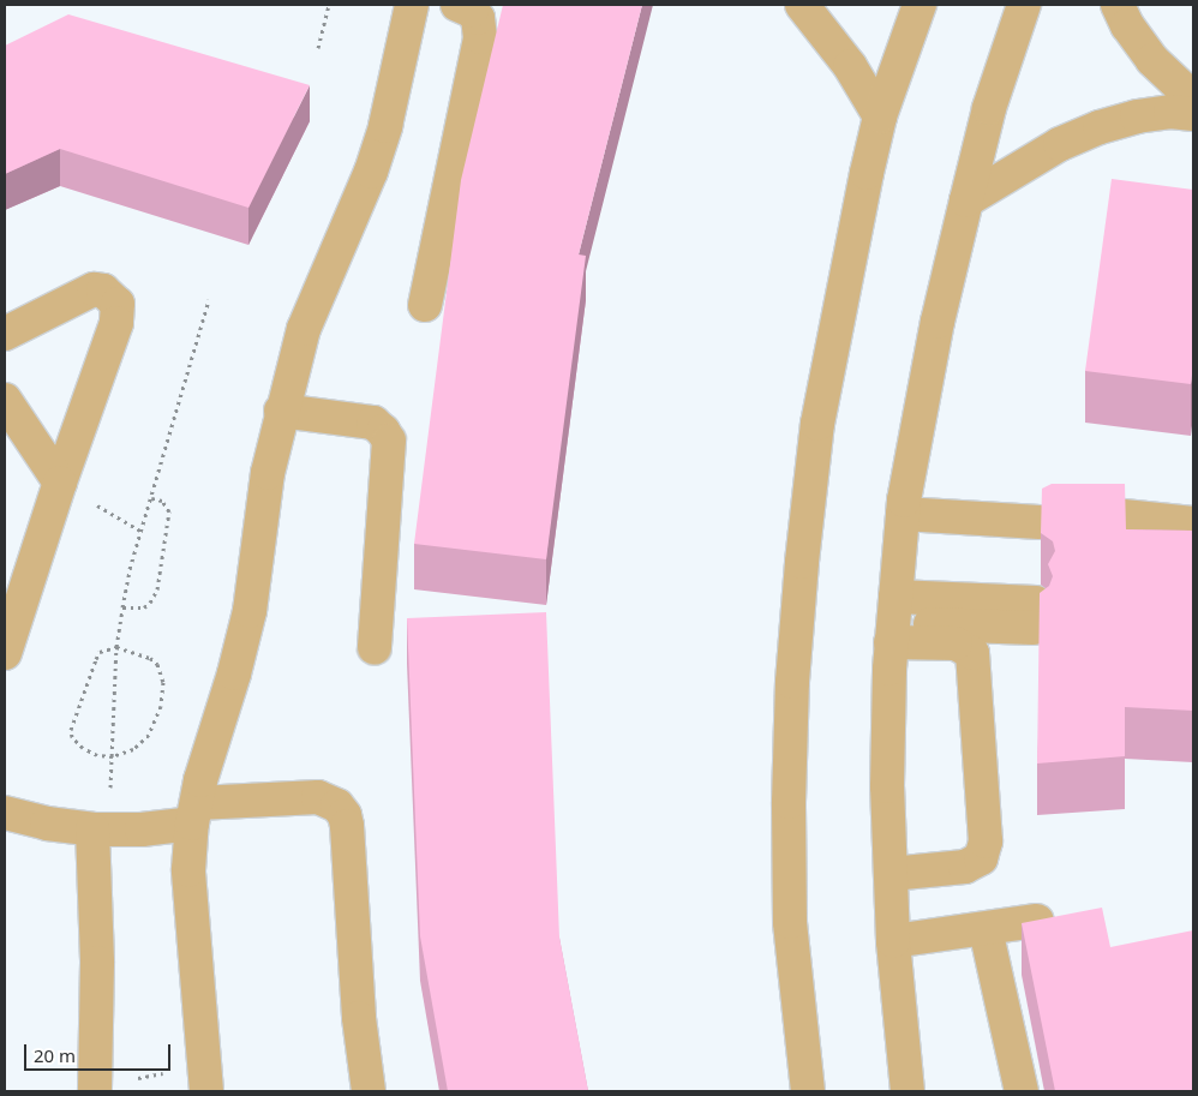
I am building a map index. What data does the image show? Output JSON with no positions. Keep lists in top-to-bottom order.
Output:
{
  "scale_bar": "20 m"
}
